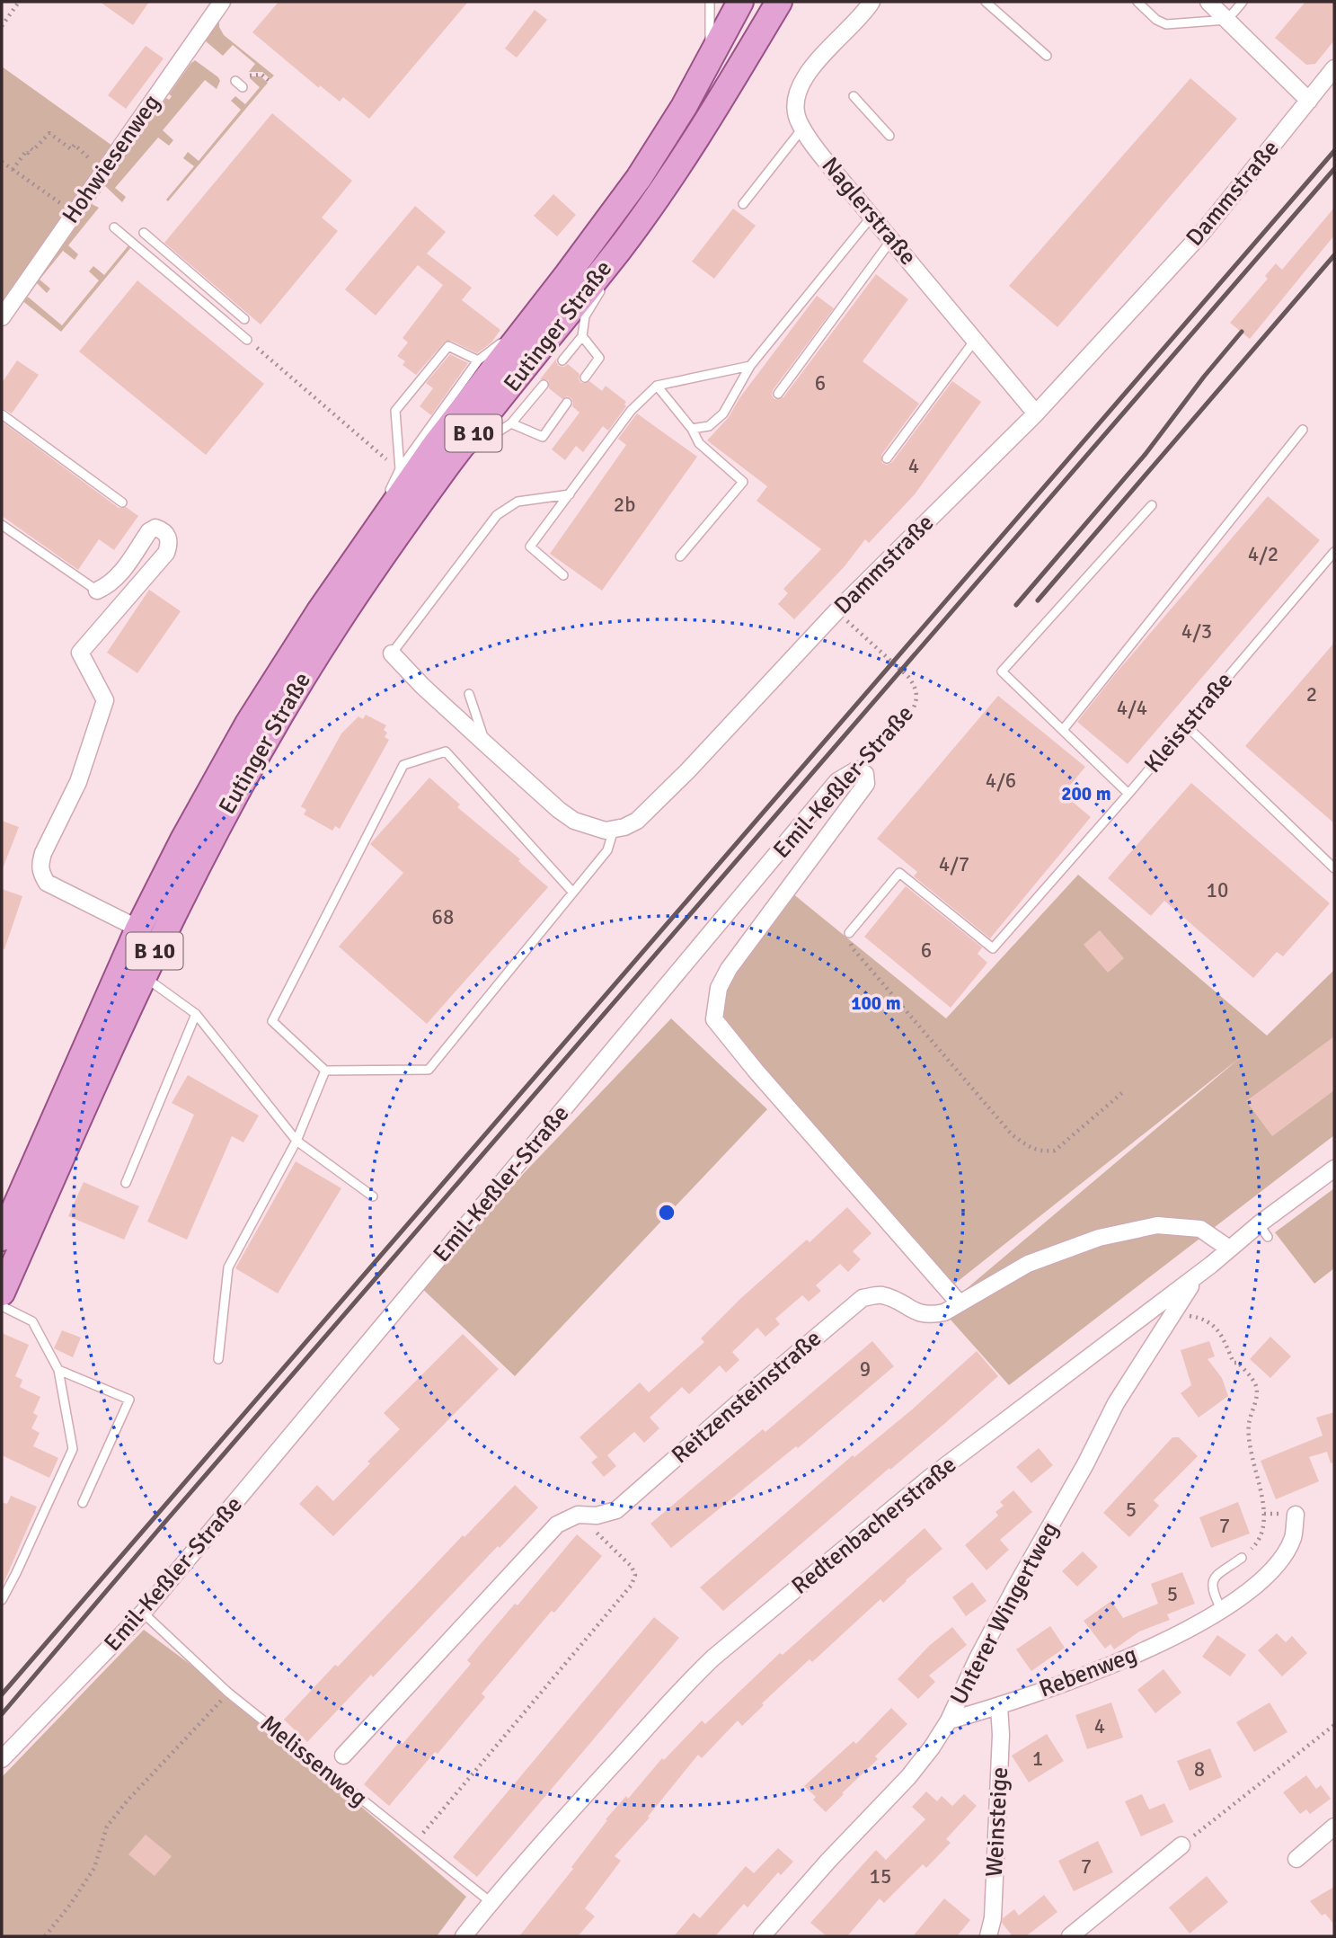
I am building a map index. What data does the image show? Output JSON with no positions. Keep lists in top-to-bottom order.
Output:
{
  "streets": {
    "main road": ["Eutinger Straße", "B 10"],
    "street": [
      "Hohwiesenweg",
      "Dammstraße",
      "Naglerstraße",
      "Emil-Keßler-Straße",
      "Reitzensteinstraße",
      "Redtenbacherstraße",
      "Unterer Wingertweg",
      "Rebenweg",
      "Weinsteige"
    ],
    "lane": ["Kleiststraße", "Melissenweg"]
  },
  "crossings": [
    ["Dammstraße", "Naglerstraße"],
    ["Dammstraße", "Emil-Keßler-Straße"],
    ["Emil-Keßler-Straße", "Melissenweg"],
    ["Reitzensteinstraße", "Redtenbacherstraße"],
    ["Redtenbacherstraße", "Unterer Wingertweg"],
    ["Redtenbacherstraße", "Melissenweg"],
    ["Unterer Wingertweg", "Rebenweg"],
    ["Rebenweg", "Weinsteige"]
  ],
  "house_numbers": [
    "6",
    "4",
    "2b",
    "4/2",
    "4/3",
    "2",
    "4/4",
    "4/6",
    "4/7",
    "10",
    "68",
    "6",
    "9",
    "5",
    "7",
    "5",
    "4",
    "1",
    "8",
    "7",
    "15"
  ],
  "rings": ["200 m", "100 m"]
}
